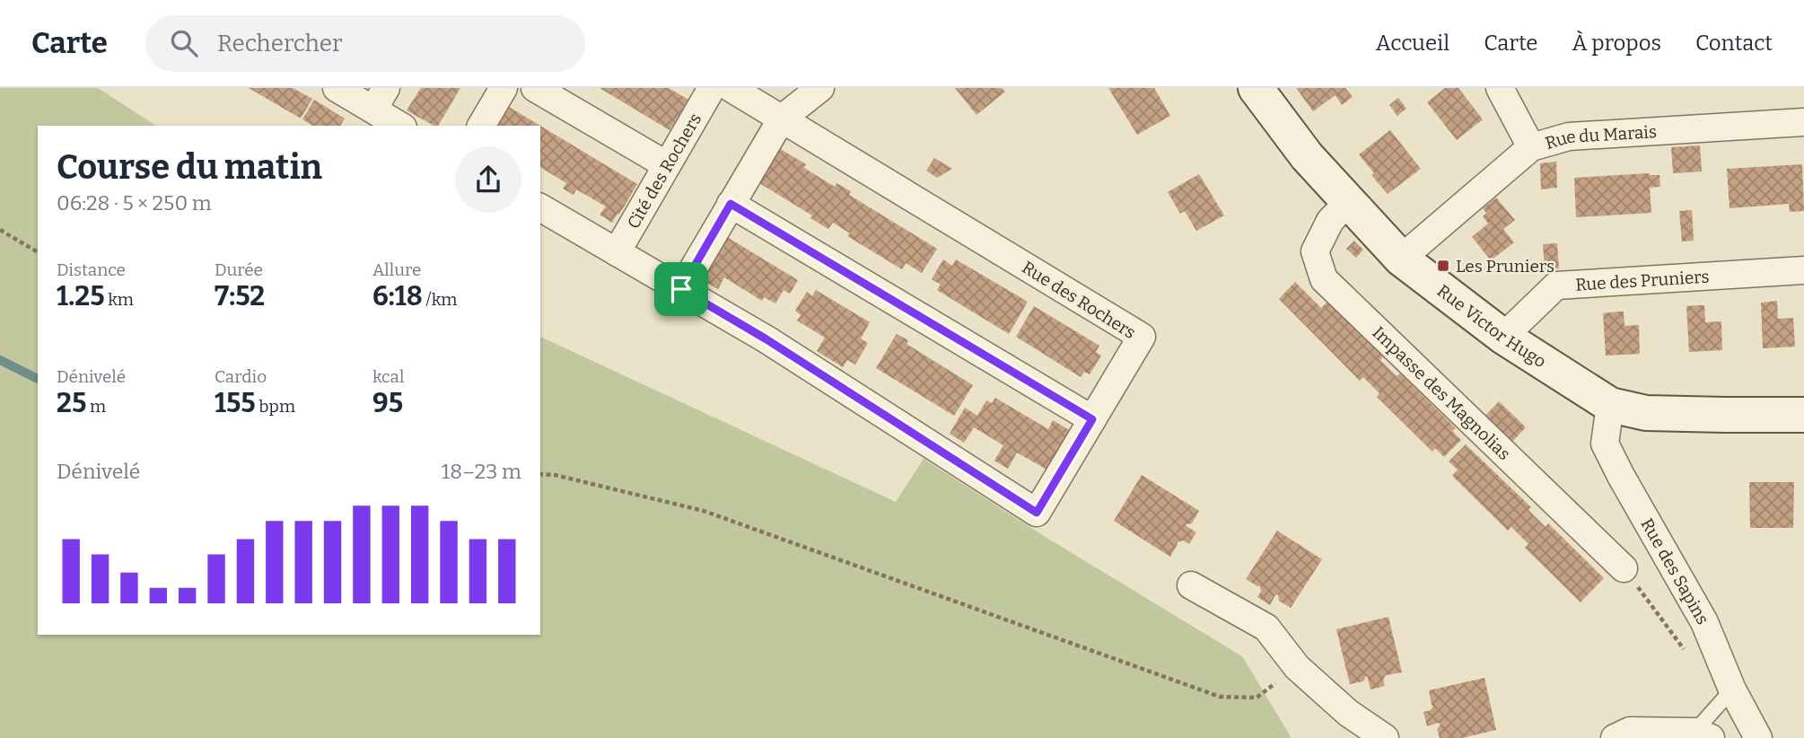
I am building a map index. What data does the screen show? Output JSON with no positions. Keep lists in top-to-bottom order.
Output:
{
  "streets": {
    "street": [
      "Rue du Marais",
      "Cité des Rochers",
      "Rue des Pruniers",
      "Rue des Rochers",
      "Rue Victor Hugo",
      "Impasse des Magnolias",
      "Rue des Sapins"
    ]
  },
  "crossings": [
    ["Rue du Marais", "Rue Victor Hugo"],
    ["Cité des Rochers", "Rue des Rochers"],
    ["Rue des Pruniers", "Rue Victor Hugo"],
    ["Rue Victor Hugo", "Impasse des Magnolias"],
    ["Rue Victor Hugo", "Rue des Sapins"]
  ],
  "places": {
    "transit": ["Les Pruniers"]
  },
  "page": {
    "header": "Carte",
    "search": "Rechercher",
    "nav": [
      "Accueil",
      "Carte",
      "À propos",
      "Contact"
    ],
    "heading": ["Course du matin", "06:28 · 5 × 250 m"],
    "stats": [
      ["Distance", "1.25 km"],
      ["Durée", "7:52"],
      ["Allure", "6:18 /km"],
      ["Dénivelé", "25 m"],
      ["Cardio", "155 bpm"],
      ["kcal", "95"]
    ],
    "chart": ["Dénivelé", "18–23 m"]
  }
}
